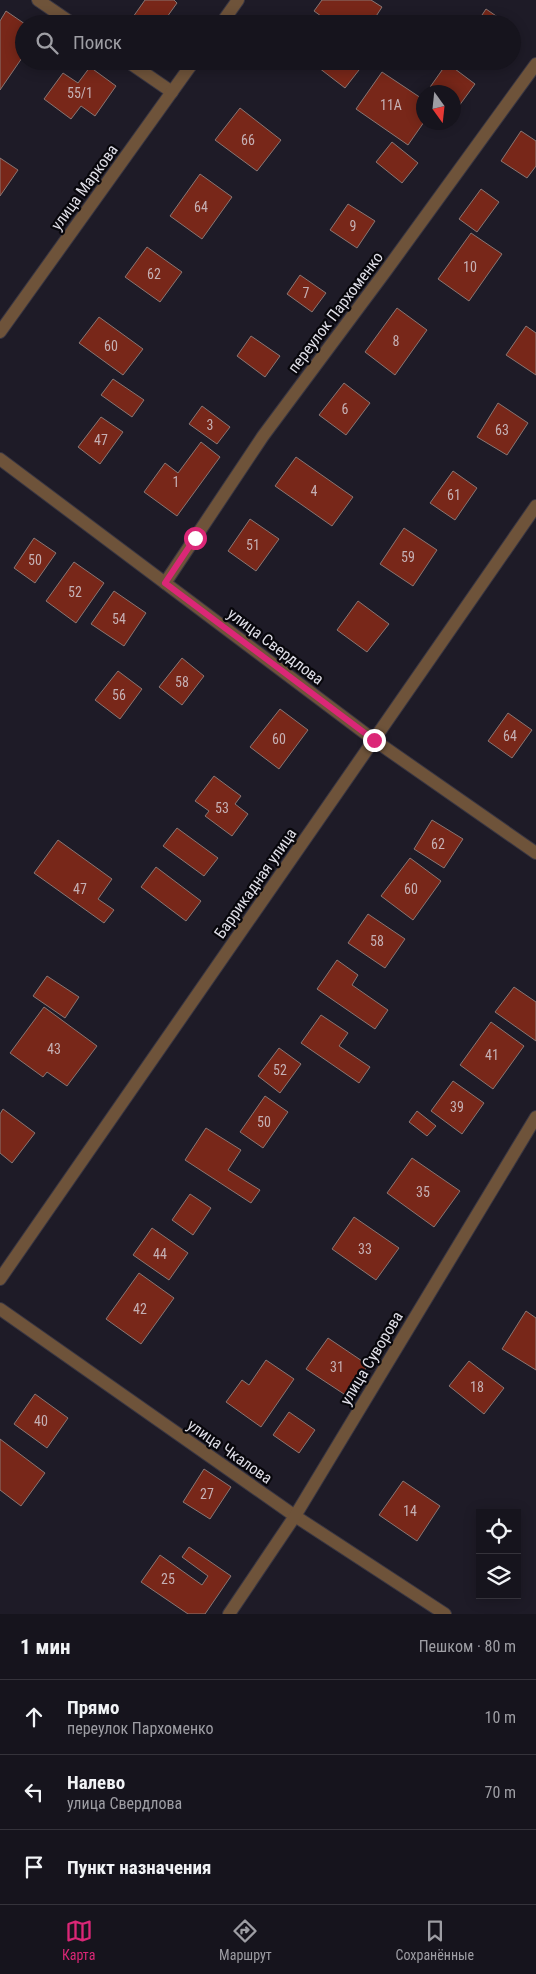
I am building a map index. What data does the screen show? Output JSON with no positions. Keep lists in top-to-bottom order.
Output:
{
  "streets": {
    "street": [
      "улица Маркова",
      "переулок Пархоменко",
      "улица Свердлова",
      "Баррикадная улица",
      "улица Суворова",
      "улица Чкалова"
    ]
  },
  "crossings": [
    ["переулок Пархоменко", "улица Свердлова"],
    ["улица Свердлова", "Баррикадная улица"],
    ["улица Суворова", "улица Чкалова"]
  ],
  "house_numbers": [
    "55/1",
    "11А",
    "66",
    "64",
    "9",
    "10",
    "62",
    "7",
    "8",
    "60",
    "6",
    "3",
    "63",
    "47",
    "1",
    "4",
    "61",
    "51",
    "59",
    "50",
    "52",
    "54",
    "58",
    "56",
    "64",
    "60",
    "53",
    "62",
    "47",
    "60",
    "58",
    "43",
    "41",
    "52",
    "39",
    "50",
    "35",
    "33",
    "44",
    "42",
    "31",
    "18",
    "40",
    "27",
    "14",
    "25"
  ],
  "north": "bottom",
  "page": {
    "search": "Поиск",
    "heading": ["1 мин", "Пешком · 80 m"],
    "list": [
      ["Прямо", "переулок Пархоменко", "10 m"],
      ["Налево", "улица Свердлова", "70 m"],
      "Пункт назначения"
    ],
    "nav": ["Карта", "Маршрут", "Сохранённые"]
  }
}
